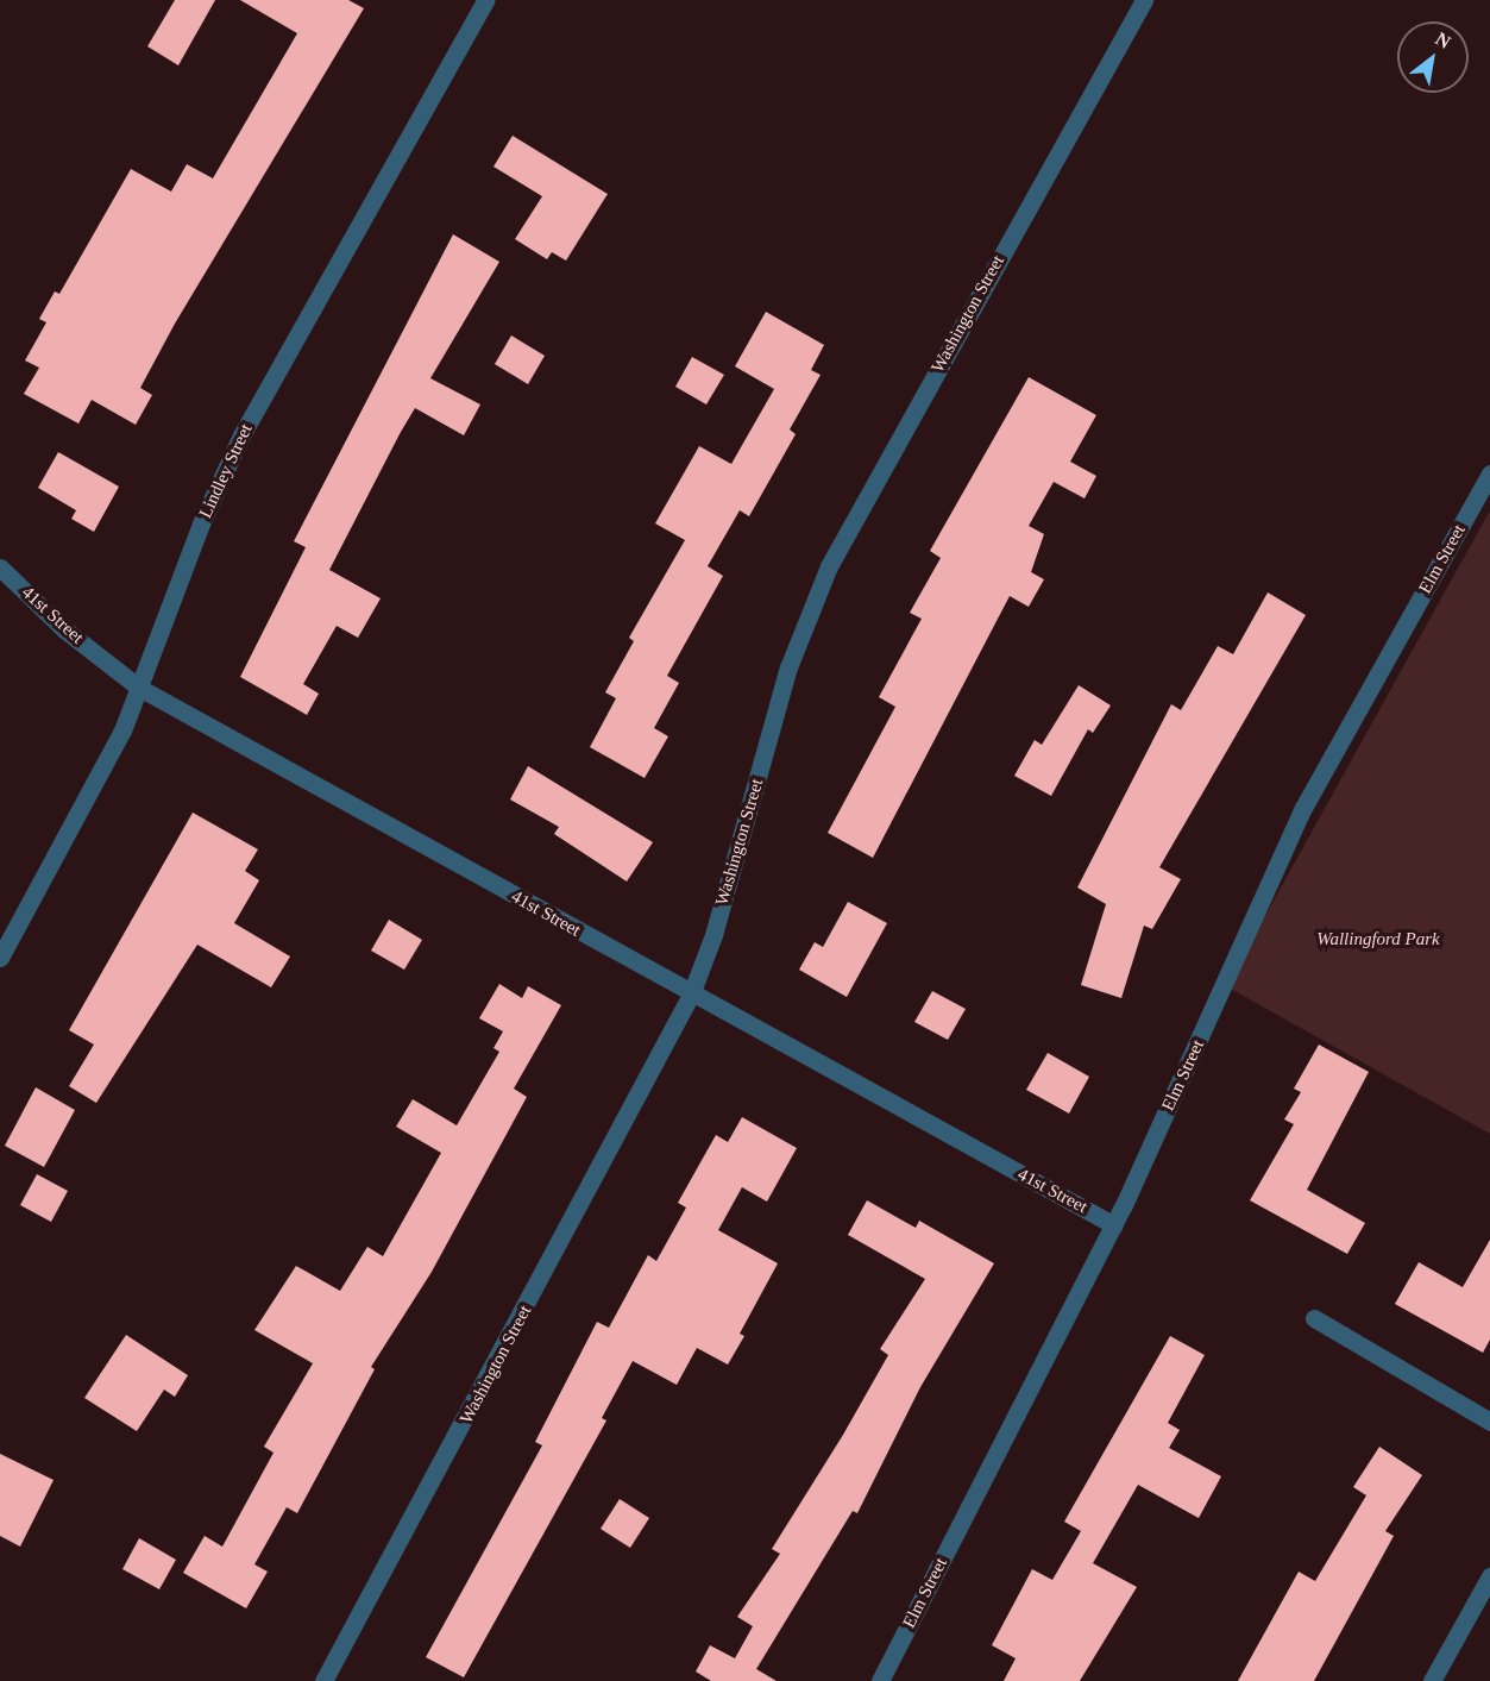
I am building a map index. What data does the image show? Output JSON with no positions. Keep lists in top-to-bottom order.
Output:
{
  "streets": {
    "street": [
      "Washington Street",
      "Lindley Street",
      "Elm Street",
      "41st Street"
    ]
  },
  "crossings": [
    ["Washington Street", "41st Street"],
    ["Lindley Street", "41st Street"],
    ["Elm Street", "41st Street"]
  ],
  "parks": ["Wallingford Park"],
  "north": "top right"
}
